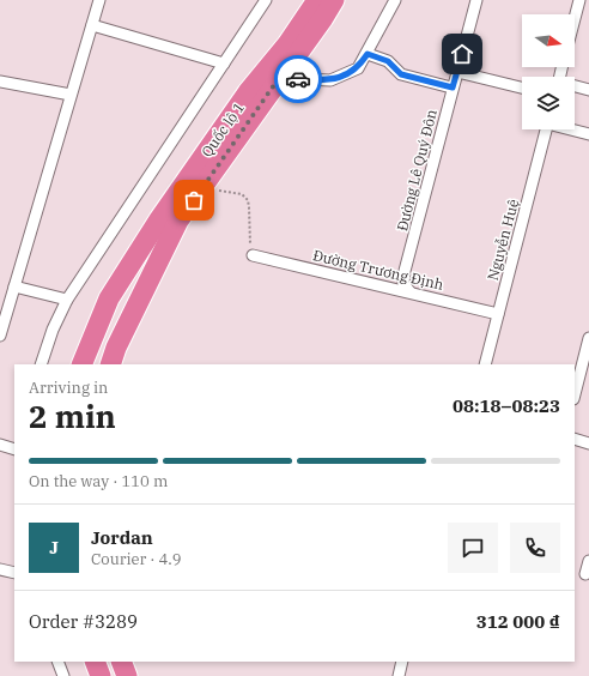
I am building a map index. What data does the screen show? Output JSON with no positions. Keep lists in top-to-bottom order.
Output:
{
  "streets": {
    "highway": ["Quốc lộ 1"],
    "street": ["Đường Lê Quý Đôn", "Nguyễn Huệ", "Đường Trương Định"]
  },
  "crossings": [
    ["Đường Lê Quý Đôn", "Đường Trương Định"],
    ["Nguyễn Huệ", "Đường Trương Định"]
  ],
  "north": "right",
  "page": {
    "heading": ["2 min", "Arriving in", "08:18–08:23"],
    "panel": [
      "Jordan",
      "Courier · 4.9",
      "Order #3289",
      "312 000 ₫"
    ],
    "bar": "On the way · 110 m",
    "round": "J"
  }
}
